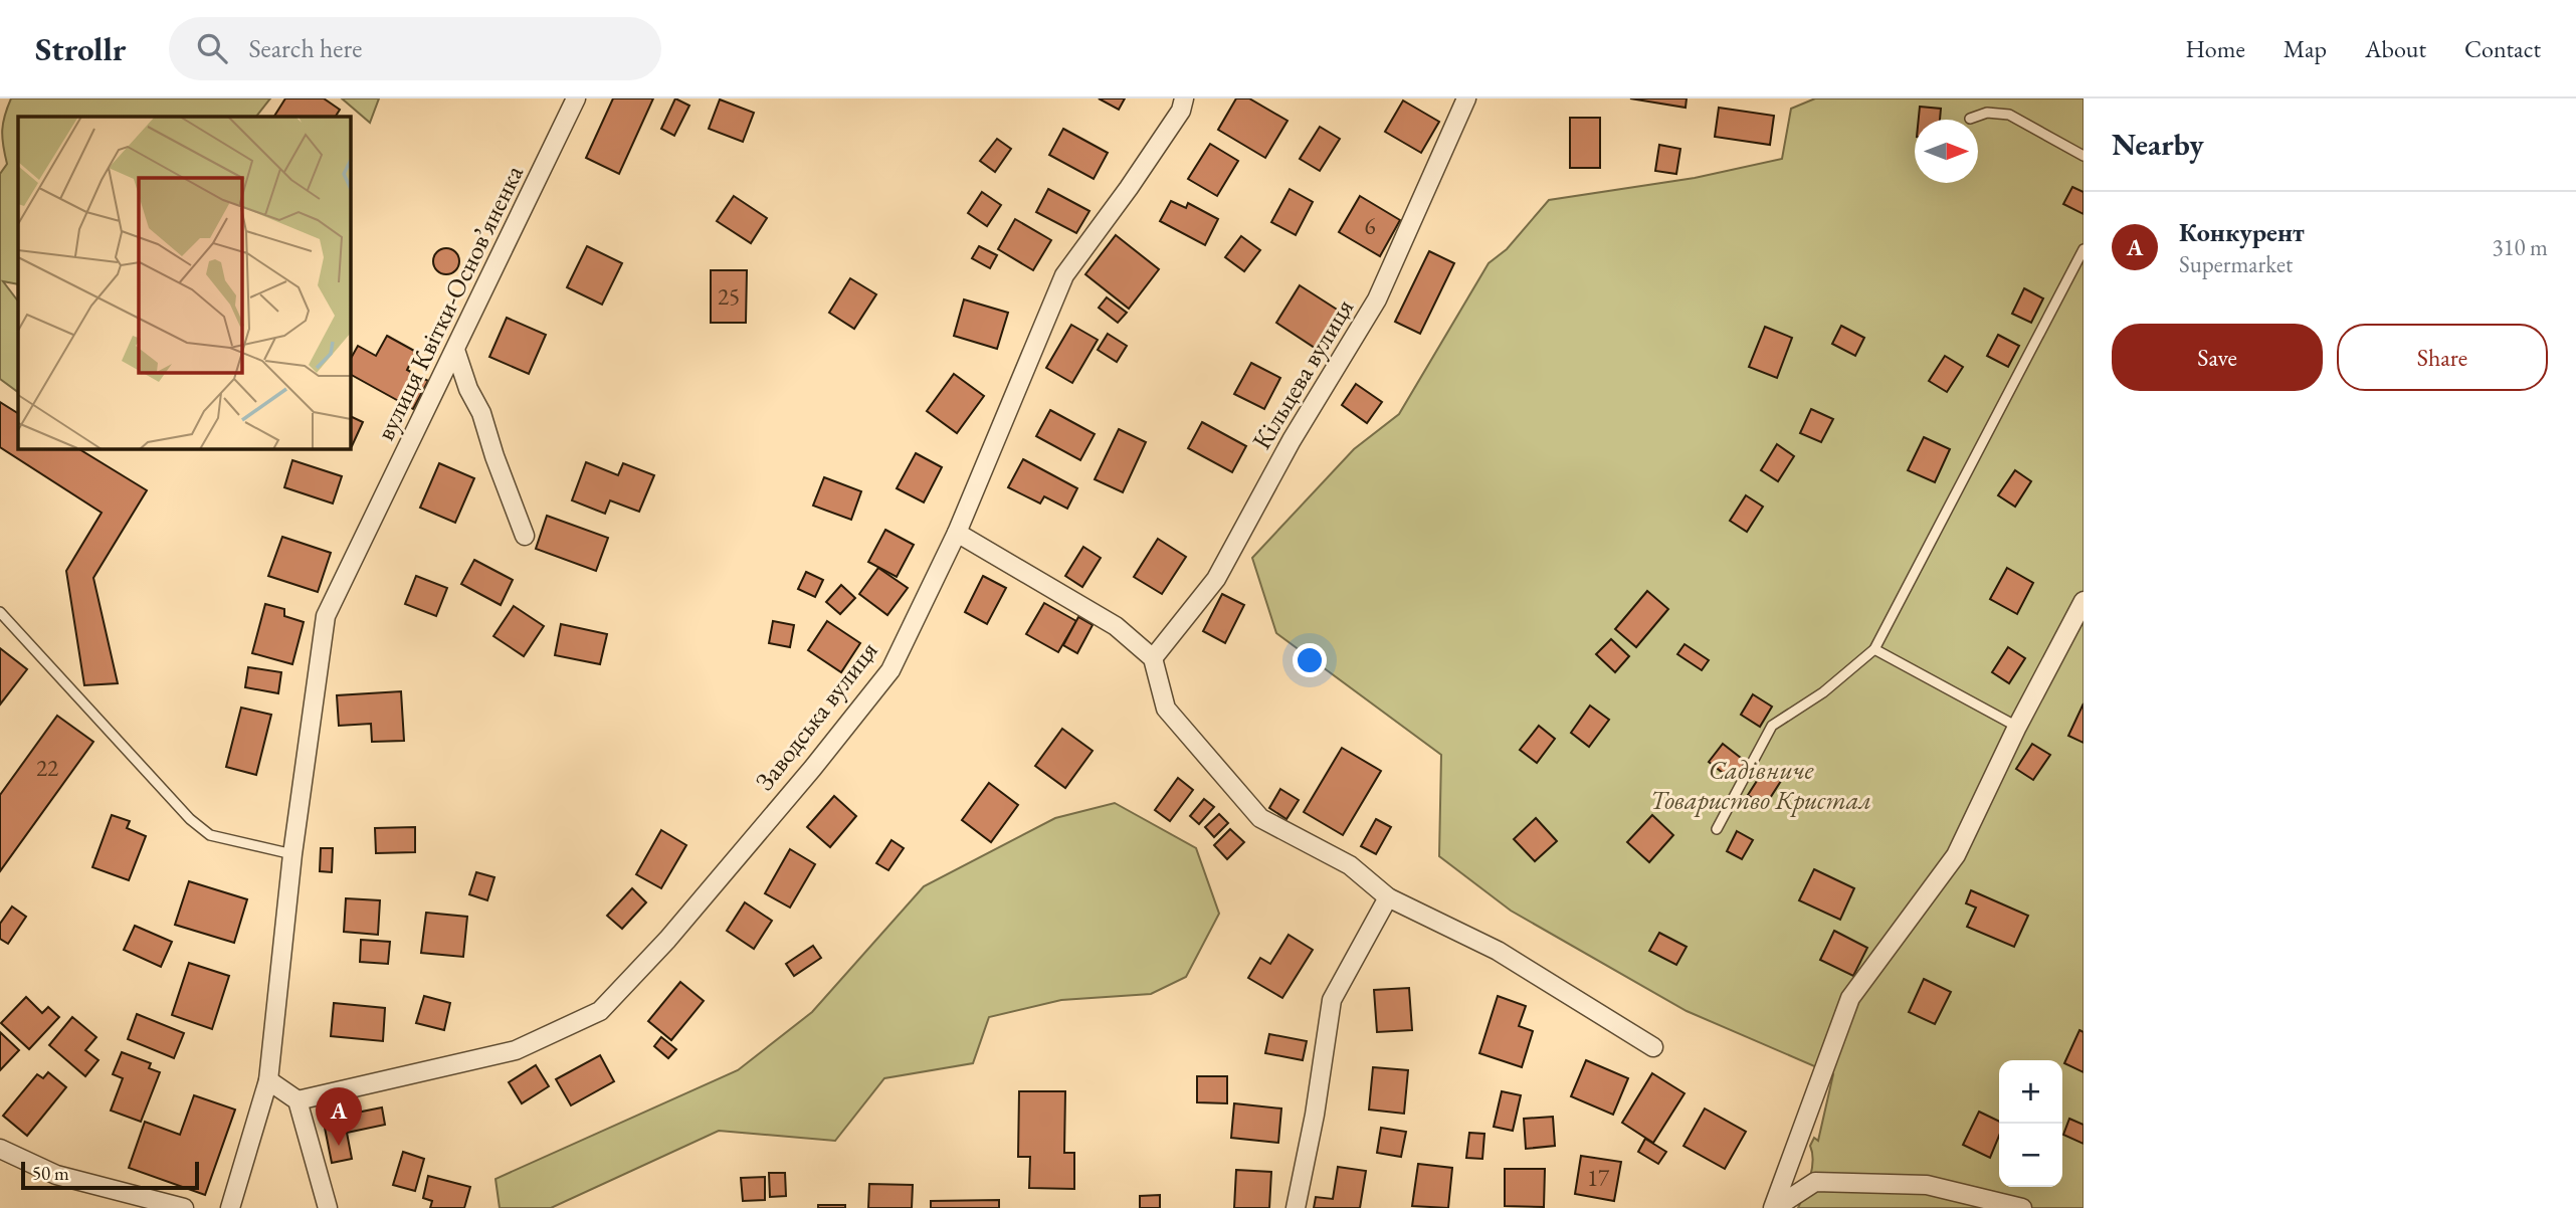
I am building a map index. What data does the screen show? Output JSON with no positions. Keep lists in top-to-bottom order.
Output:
{
  "streets": {
    "street": ["вулиця Квітки-Основʼяненка", "Кільцева вулиця", "Заводська вулиця"]
  },
  "parks": ["Садівниче Товариство Кристал"],
  "house_numbers": [
    "6",
    "25",
    "22",
    "17"
  ],
  "scale_bar": "50 m",
  "north": "right",
  "page": {
    "header": "Strollr",
    "search": "Search here",
    "nav": [
      "Home",
      "Map",
      "About",
      "Contact"
    ],
    "heading": "Nearby",
    "list": [
      {
        "mark": "A",
        "name": "Конкурент",
        "note": "Supermarket",
        "value": "310 m"
      }
    ],
    "buttons": ["Save", "Share"],
    "map_buttons": ["+", "−"],
    "pins": "A",
    "scale": "50 m"
  }
}
